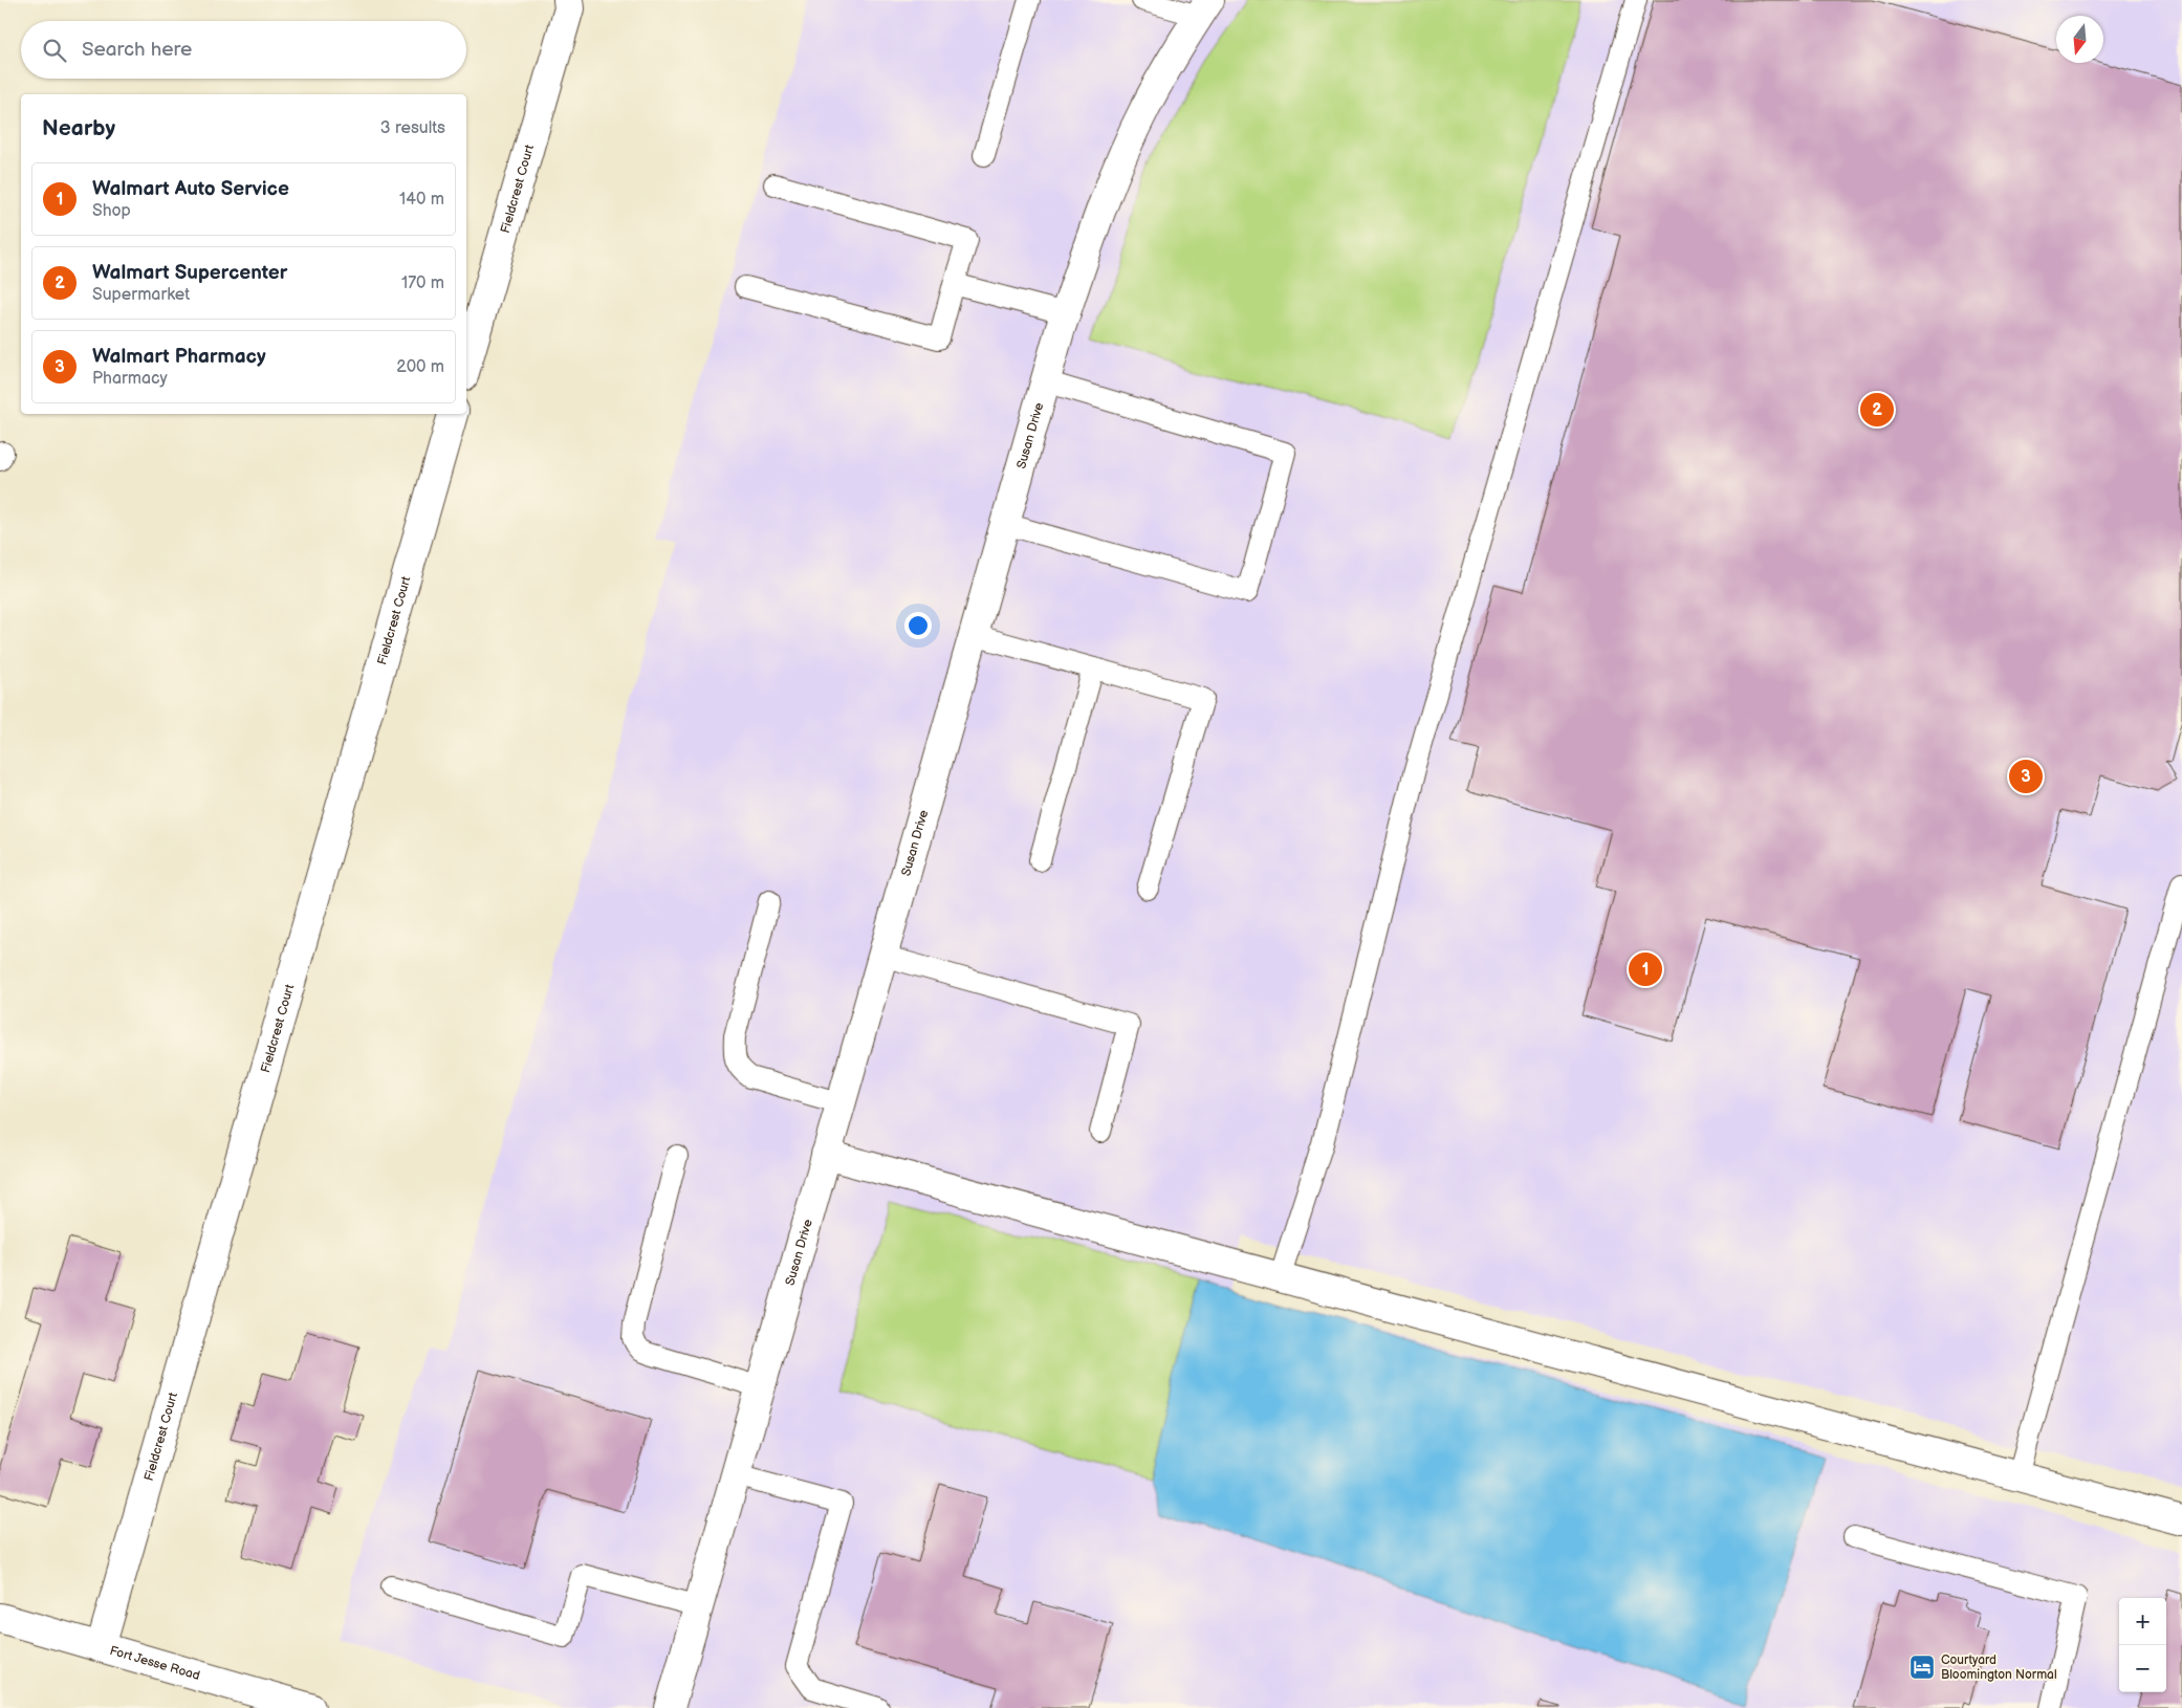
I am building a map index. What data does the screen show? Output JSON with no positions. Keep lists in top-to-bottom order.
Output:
{
  "streets": {
    "street": ["Fieldcrest Court", "Susan Drive", "Fort Jesse Road"]
  },
  "crossings": [
    ["Fieldcrest Court", "Fort Jesse Road"]
  ],
  "places": {
    "hotel": ["Courtyard Bloomington Normal"]
  },
  "north": "bottom",
  "page": {
    "search": "Search here",
    "heading": ["Nearby", "3 results"],
    "list": [
      {
        "mark": "1",
        "name": "Walmart Auto Service",
        "note": "Shop",
        "value": "140 m"
      },
      {
        "mark": "2",
        "name": "Walmart Supercenter",
        "note": "Supermarket",
        "value": "170 m"
      },
      {
        "mark": "3",
        "name": "Walmart Pharmacy",
        "note": "Pharmacy",
        "value": "200 m"
      }
    ],
    "pins": ["2", "3", "1"],
    "map_buttons": ["+", "−"]
  }
}
